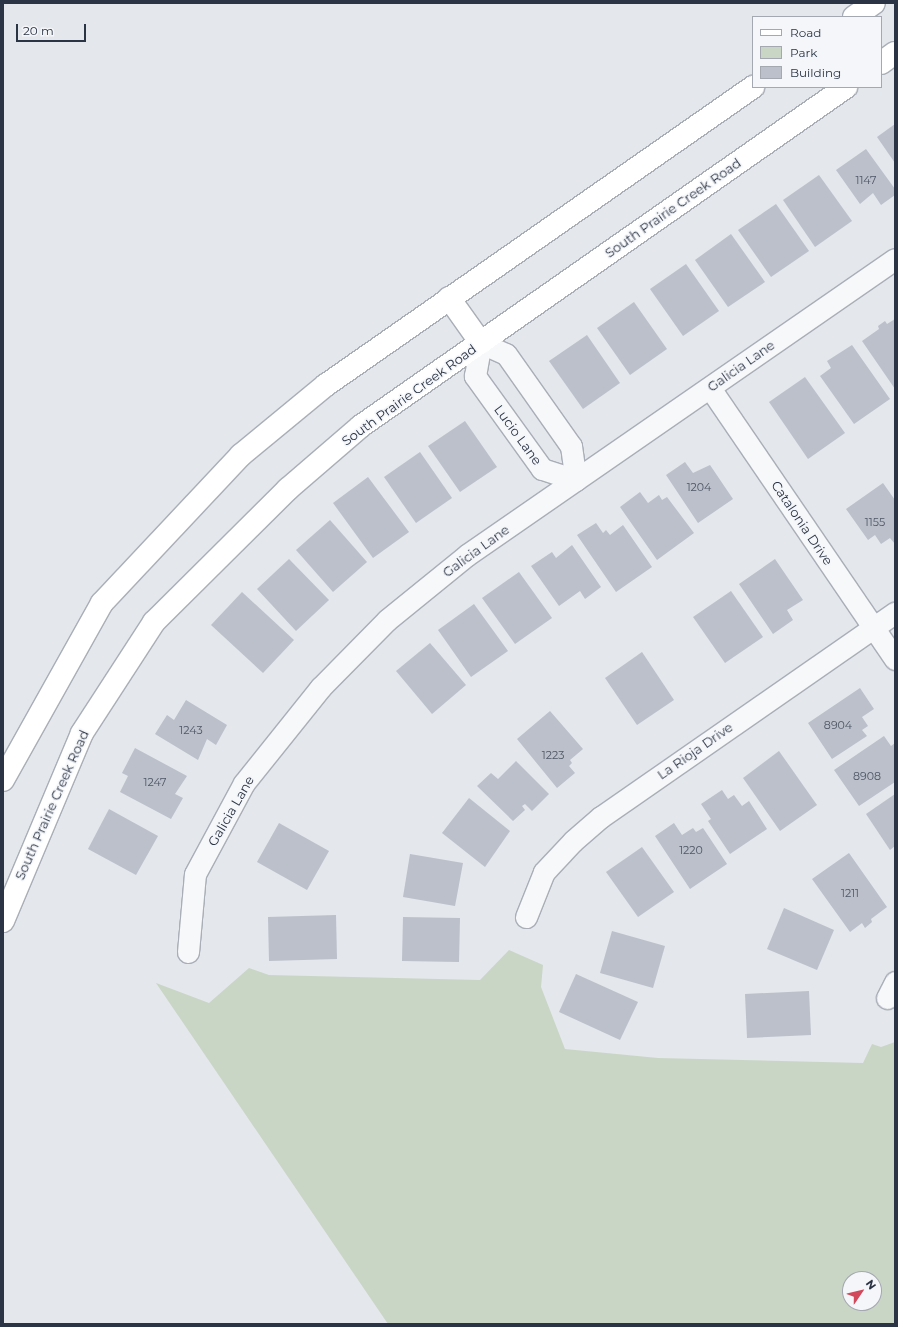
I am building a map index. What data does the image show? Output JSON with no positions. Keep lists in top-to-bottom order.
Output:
{
  "streets": {
    "main road": ["South Prairie Creek Road"],
    "street": [
      "Galicia Lane",
      "Lucio Lane",
      "Catalonia Drive",
      "La Rioja Drive"
    ]
  },
  "crossings": [
    ["South Prairie Creek Road", "Lucio Lane"],
    ["Galicia Lane", "Lucio Lane"],
    ["Galicia Lane", "Catalonia Drive"],
    ["Catalonia Drive", "La Rioja Drive"]
  ],
  "house_numbers": [
    "1147",
    "1204",
    "1155",
    "8904",
    "1243",
    "1223",
    "8908",
    "1247",
    "1220",
    "1211"
  ],
  "legend": ["Road", "Park", "Building"],
  "scale_bar": "20 m",
  "north": "top right"
}
